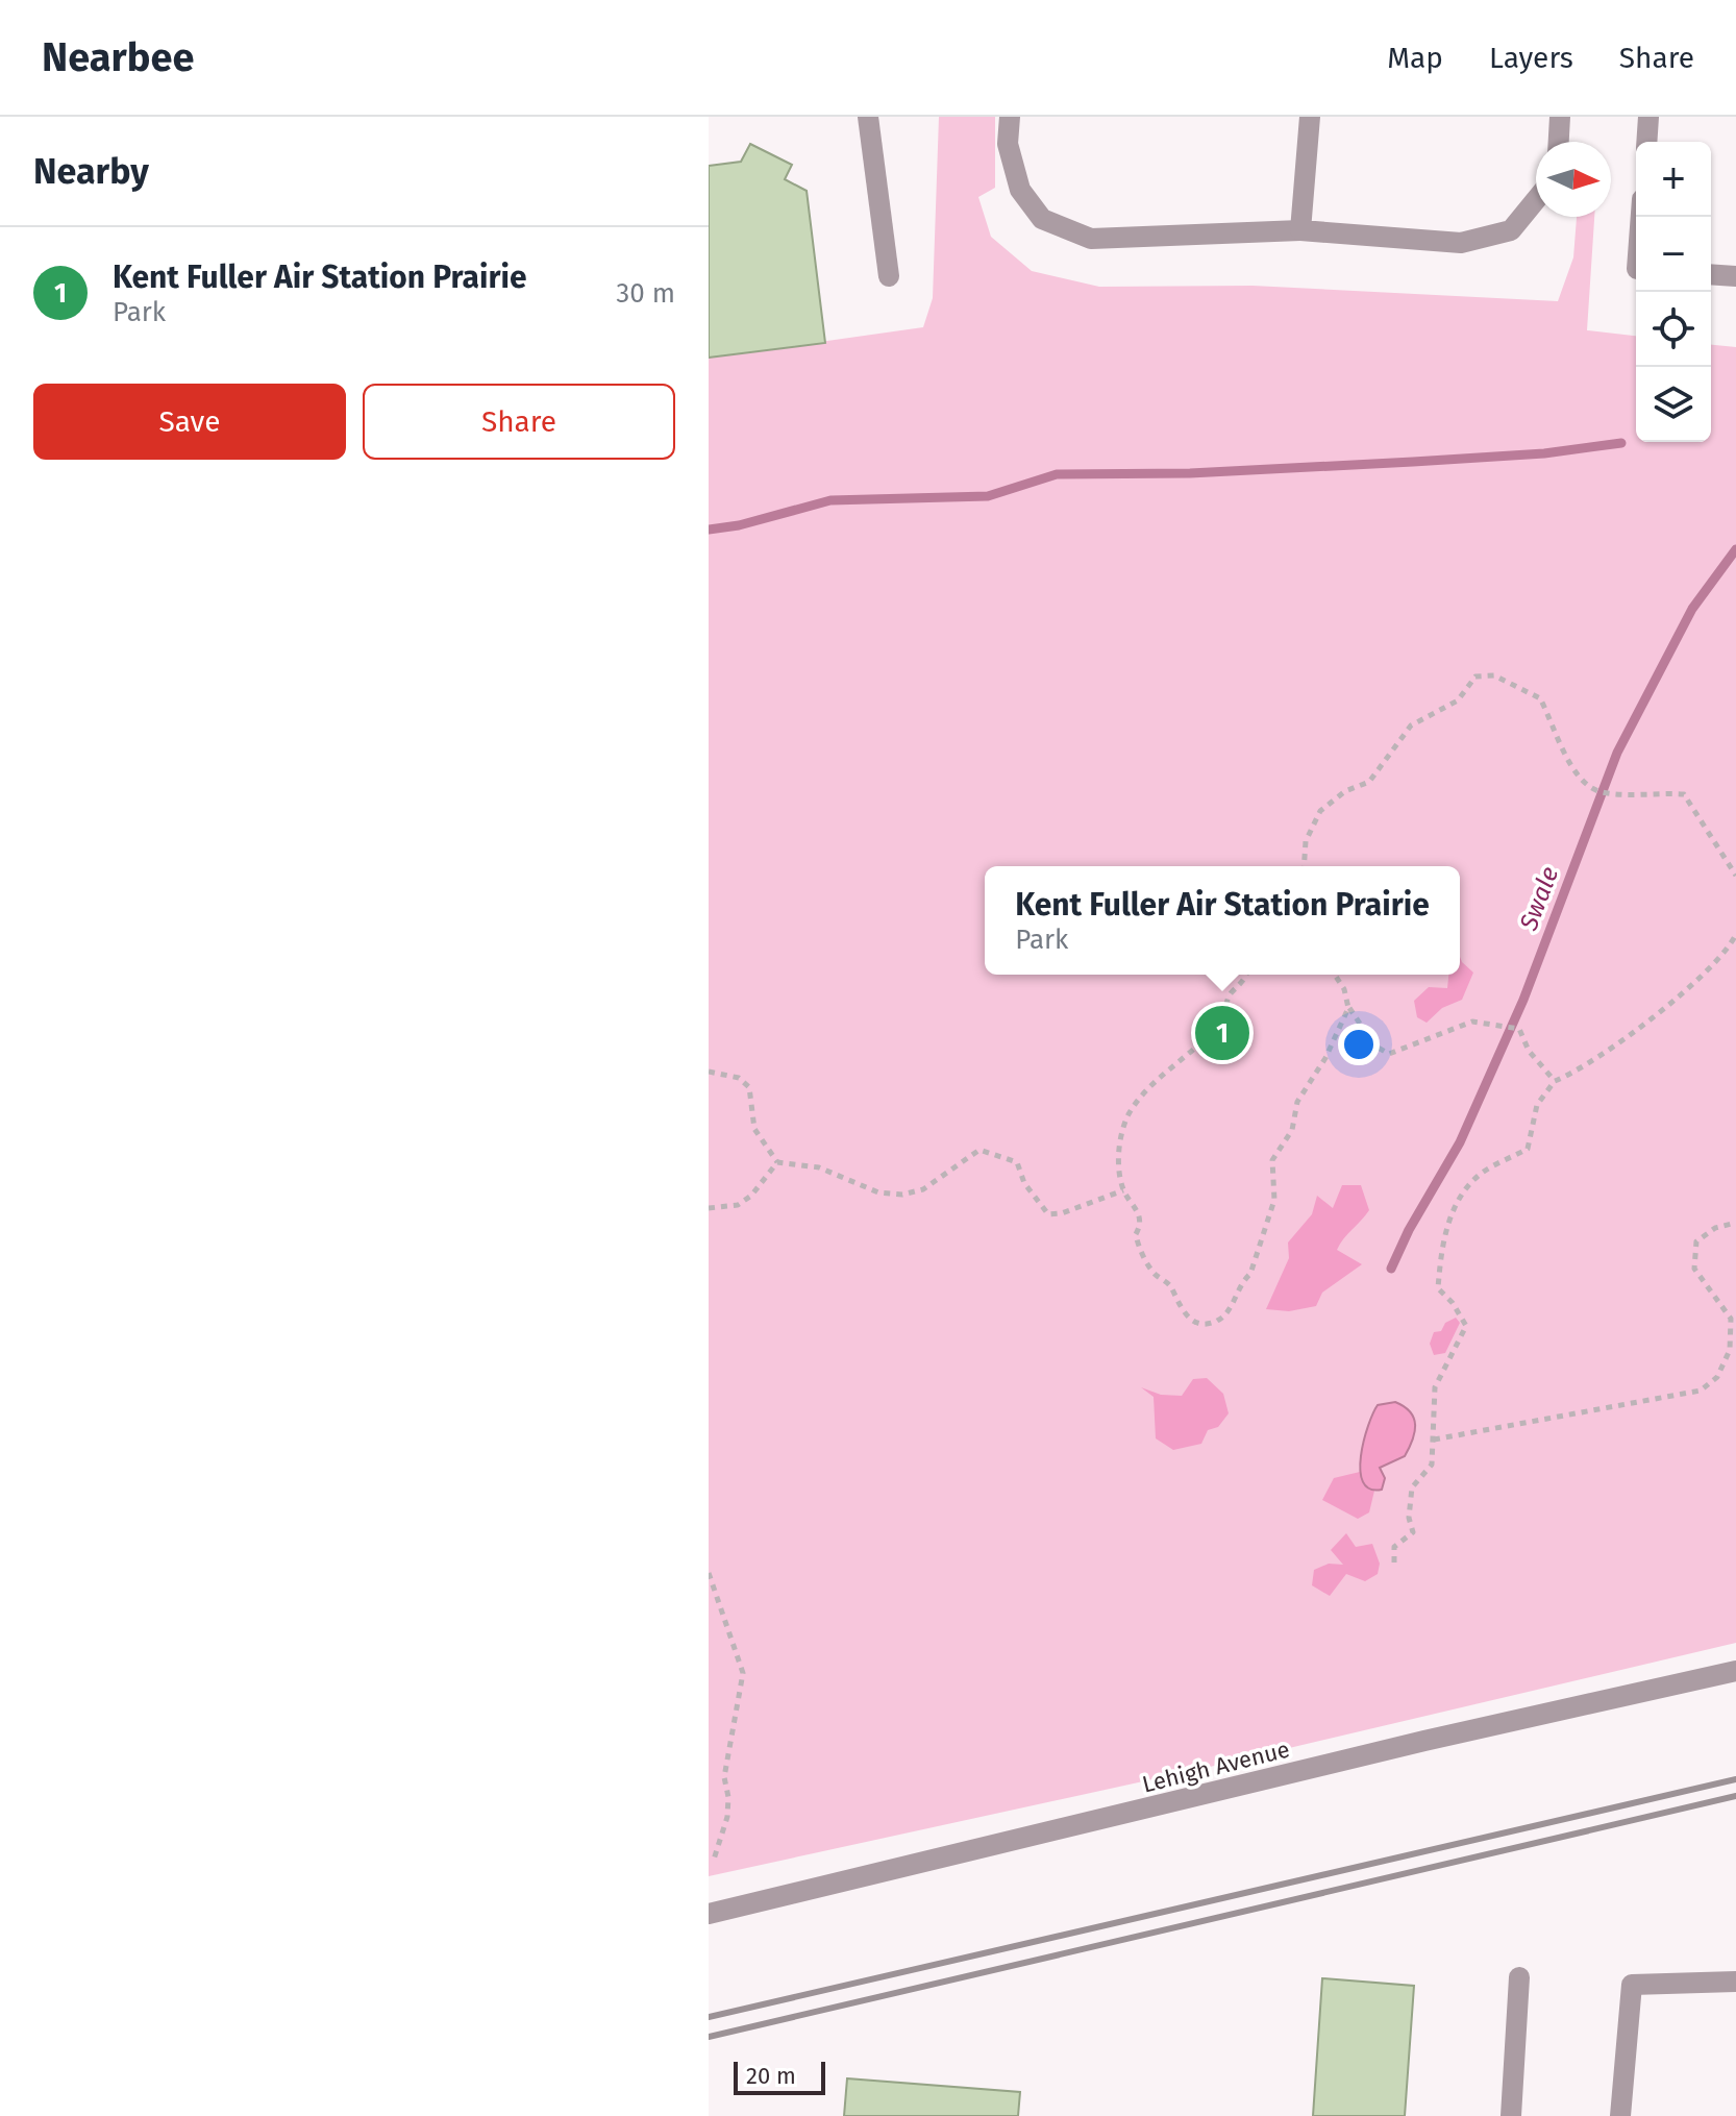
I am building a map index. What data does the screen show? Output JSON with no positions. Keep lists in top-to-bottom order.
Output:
{
  "streets": {
    "street": ["Lehigh Avenue"]
  },
  "water": ["Swale"],
  "scale_bar": "20 m",
  "north": "right",
  "page": {
    "header": "Nearbee",
    "nav": ["Map", "Layers", "Share"],
    "heading": "Nearby",
    "map_buttons": ["+", "−"],
    "list": [
      {
        "mark": "1",
        "name": "Kent Fuller Air Station Prairie",
        "note": "Park",
        "value": "30 m"
      }
    ],
    "buttons": ["Save", "Share"],
    "popup": ["Kent Fuller Air Station Prairie", "Park"],
    "pins": "1",
    "scale": "20 m"
  }
}
